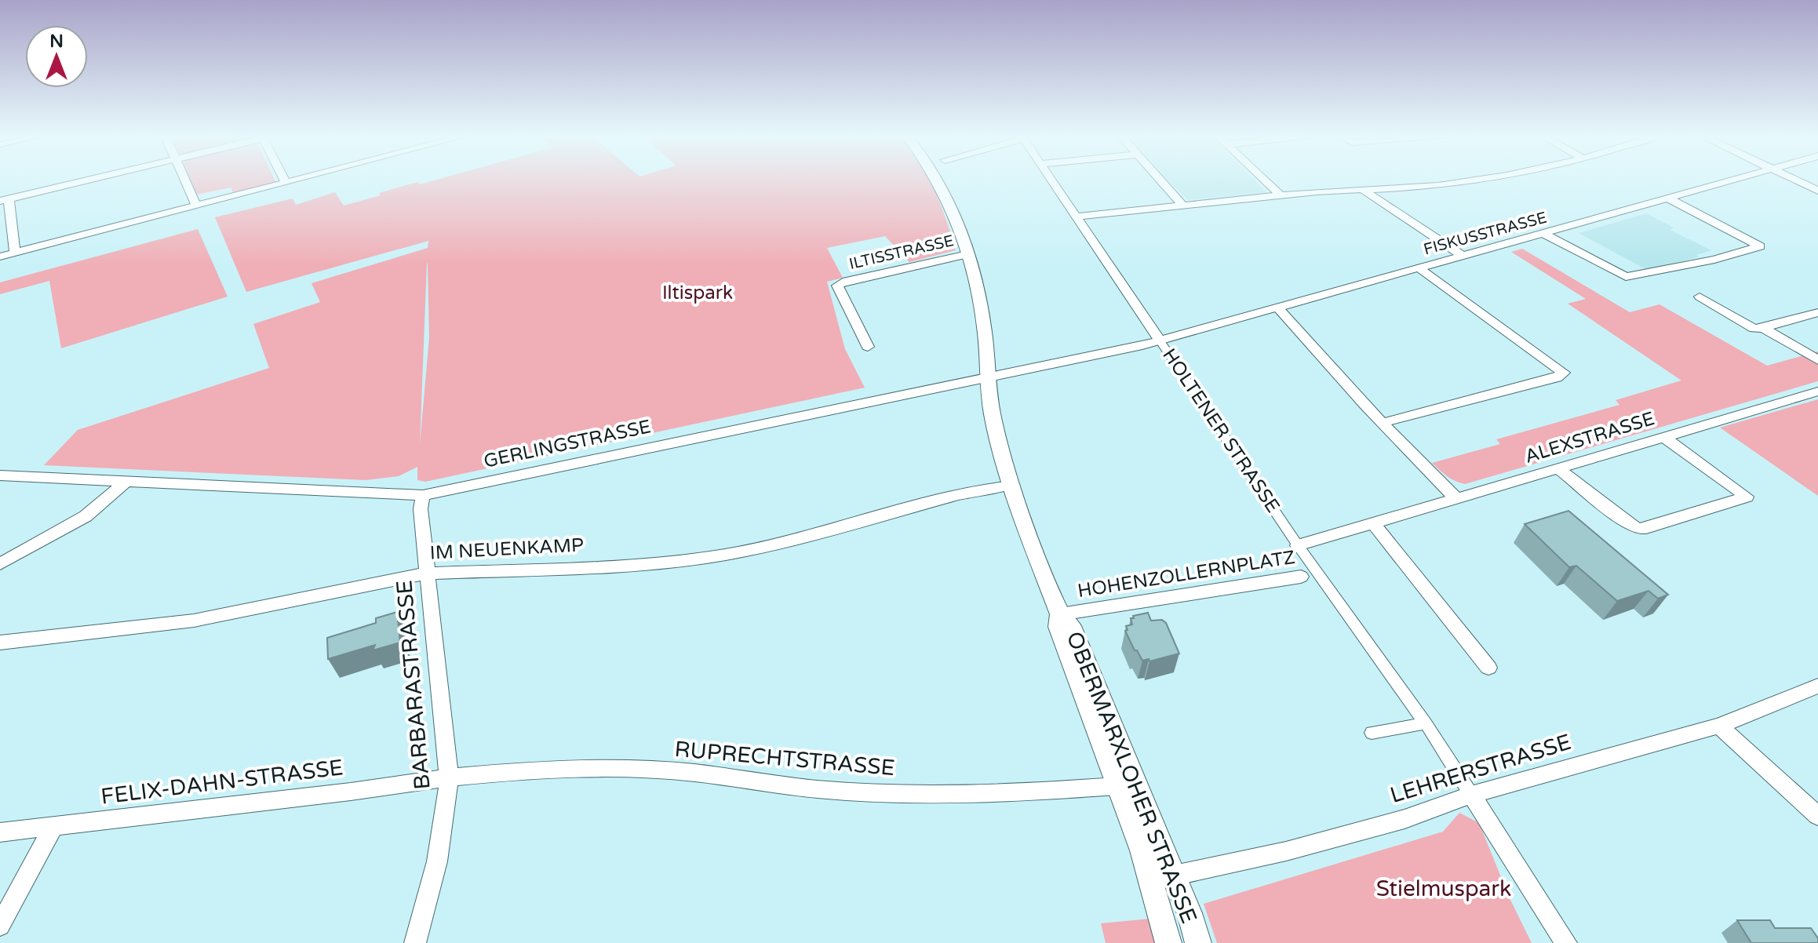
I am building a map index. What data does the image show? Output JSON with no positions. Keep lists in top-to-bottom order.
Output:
{
  "streets": {
    "street": [
      "FISKUSSTRASSE",
      "ILTISSTRASSE",
      "HOLTENER STRASSE",
      "ALEXSTRASSE",
      "GERLINGSTRASSE",
      "IM NEUENKAMP",
      "HOHENZOLLERNPLATZ",
      "BARBARASTRASSE",
      "RUPRECHTSTRASSE",
      "LEHRERSTRASSE",
      "OBERMARXLOHER STRASSE",
      "FELIX-DAHN-STRASSE"
    ]
  },
  "crossings": [
    ["FISKUSSTRASSE", "HOLTENER STRASSE"],
    ["FISKUSSTRASSE", "GERLINGSTRASSE"],
    ["ILTISSTRASSE", "OBERMARXLOHER STRASSE"],
    ["HOLTENER STRASSE", "ALEXSTRASSE"],
    ["HOLTENER STRASSE", "GERLINGSTRASSE"],
    ["HOLTENER STRASSE", "HOHENZOLLERNPLATZ"],
    ["HOLTENER STRASSE", "LEHRERSTRASSE"],
    ["GERLINGSTRASSE", "BARBARASTRASSE"],
    ["GERLINGSTRASSE", "OBERMARXLOHER STRASSE"],
    ["IM NEUENKAMP", "BARBARASTRASSE"],
    ["IM NEUENKAMP", "OBERMARXLOHER STRASSE"],
    ["HOHENZOLLERNPLATZ", "OBERMARXLOHER STRASSE"],
    ["BARBARASTRASSE", "RUPRECHTSTRASSE"],
    ["BARBARASTRASSE", "FELIX-DAHN-STRASSE"],
    ["RUPRECHTSTRASSE", "OBERMARXLOHER STRASSE"],
    ["RUPRECHTSTRASSE", "FELIX-DAHN-STRASSE"],
    ["LEHRERSTRASSE", "OBERMARXLOHER STRASSE"]
  ],
  "parks": ["Iltispark", "Stielmuspark"],
  "north": "top"
}
